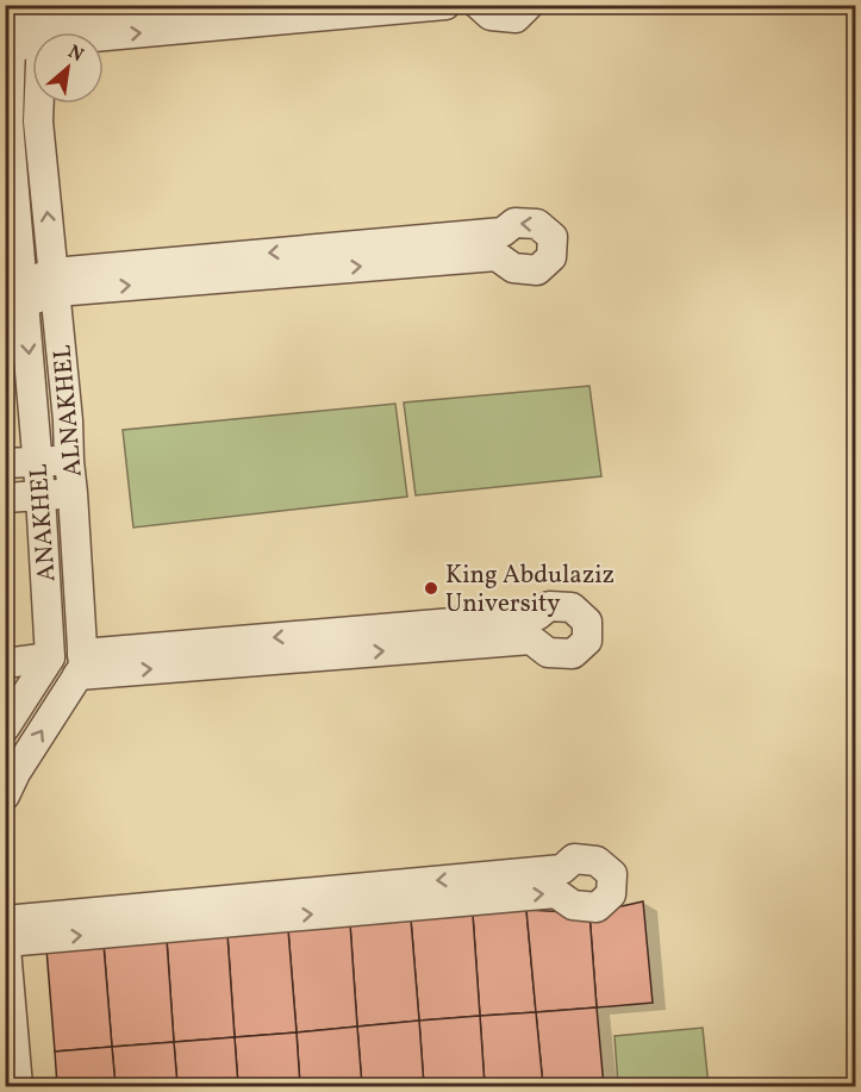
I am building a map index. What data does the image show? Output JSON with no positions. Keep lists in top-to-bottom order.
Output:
{
  "streets": {
    "street": ["ALNAKHEL", "ANAKHEL"]
  },
  "one_way": ["ALNAKHEL"],
  "places": ["King Abdulaziz University"],
  "north": "top right"
}
